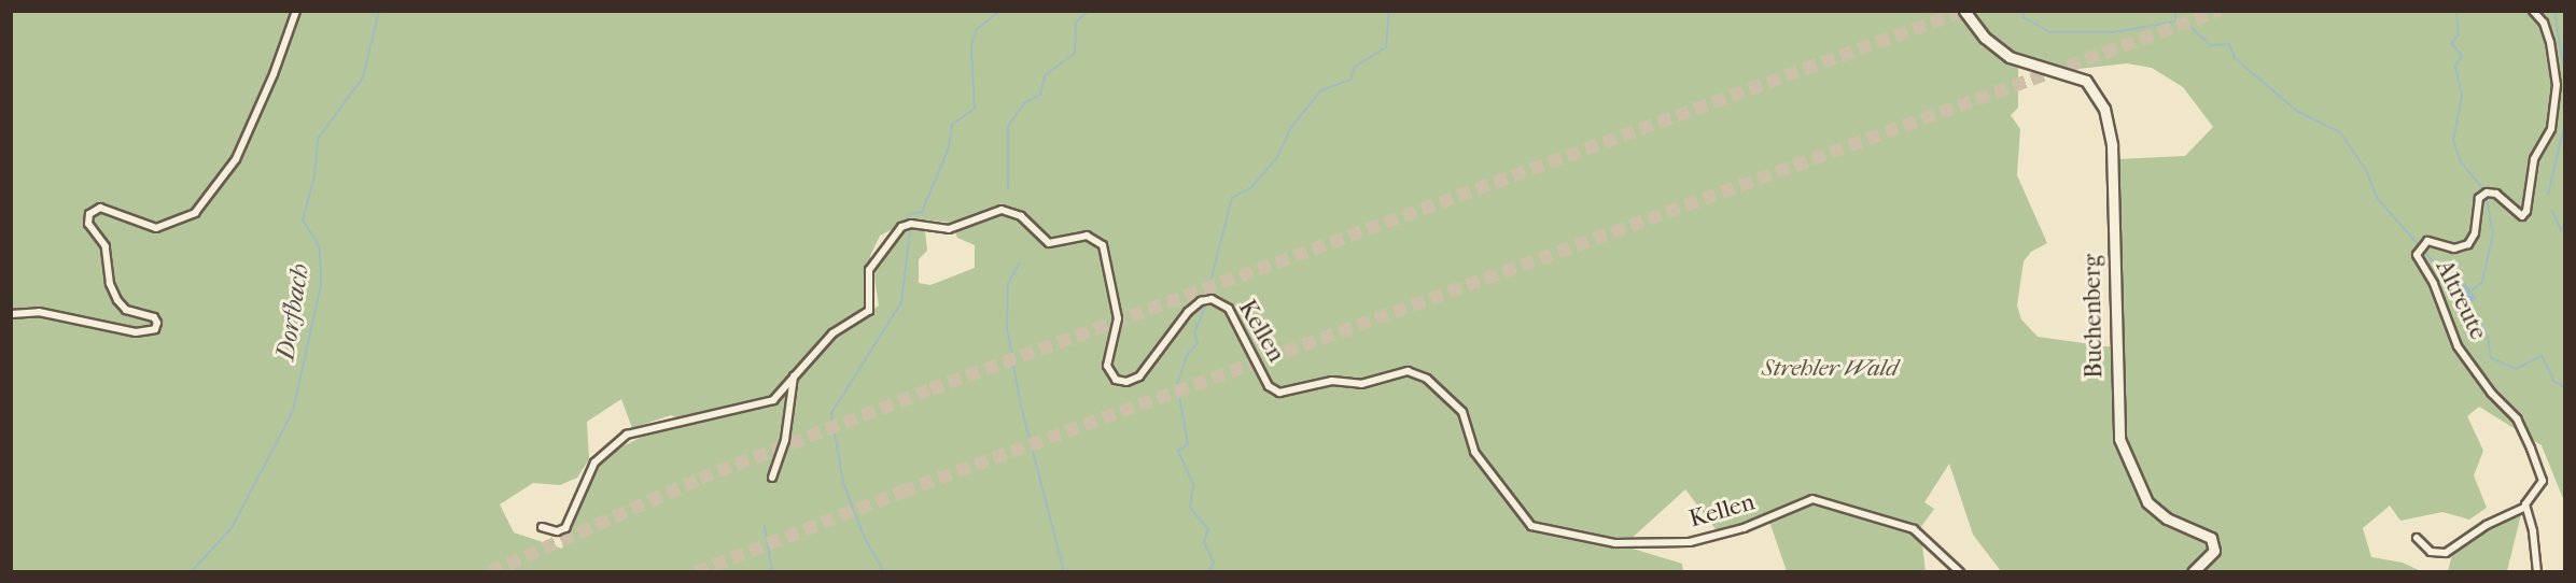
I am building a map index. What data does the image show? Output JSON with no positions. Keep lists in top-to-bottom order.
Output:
{
  "streets": {
    "street": ["Altreute", "Buchenberg", "Kellen"]
  },
  "water": ["Dorfbach"],
  "parks": ["Strehler Wald"]
}
